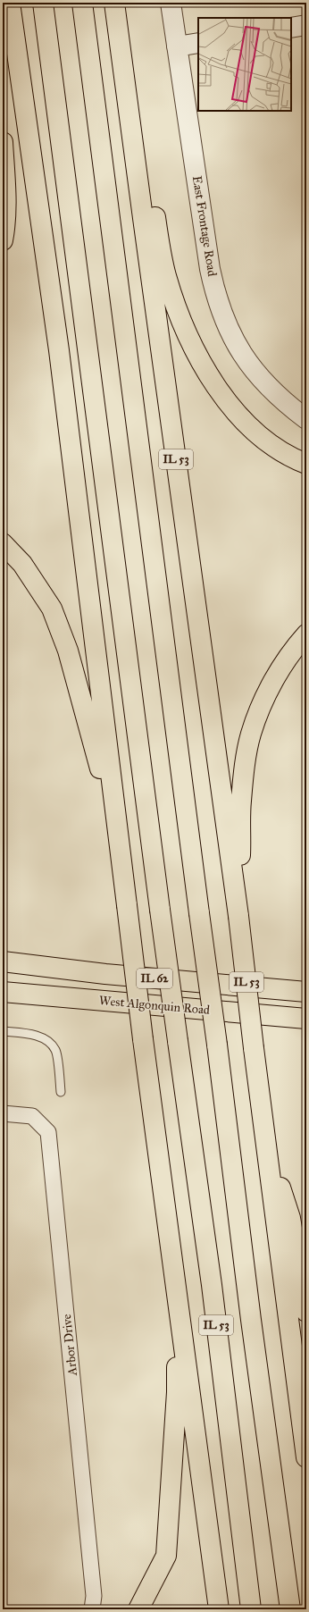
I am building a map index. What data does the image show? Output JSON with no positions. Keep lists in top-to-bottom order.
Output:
{
  "streets": {
    "main road": ["IL 53", "IL 62", "West Algonquin Road"],
    "street": ["East Frontage Road", "Arbor Drive"]
  }
}
